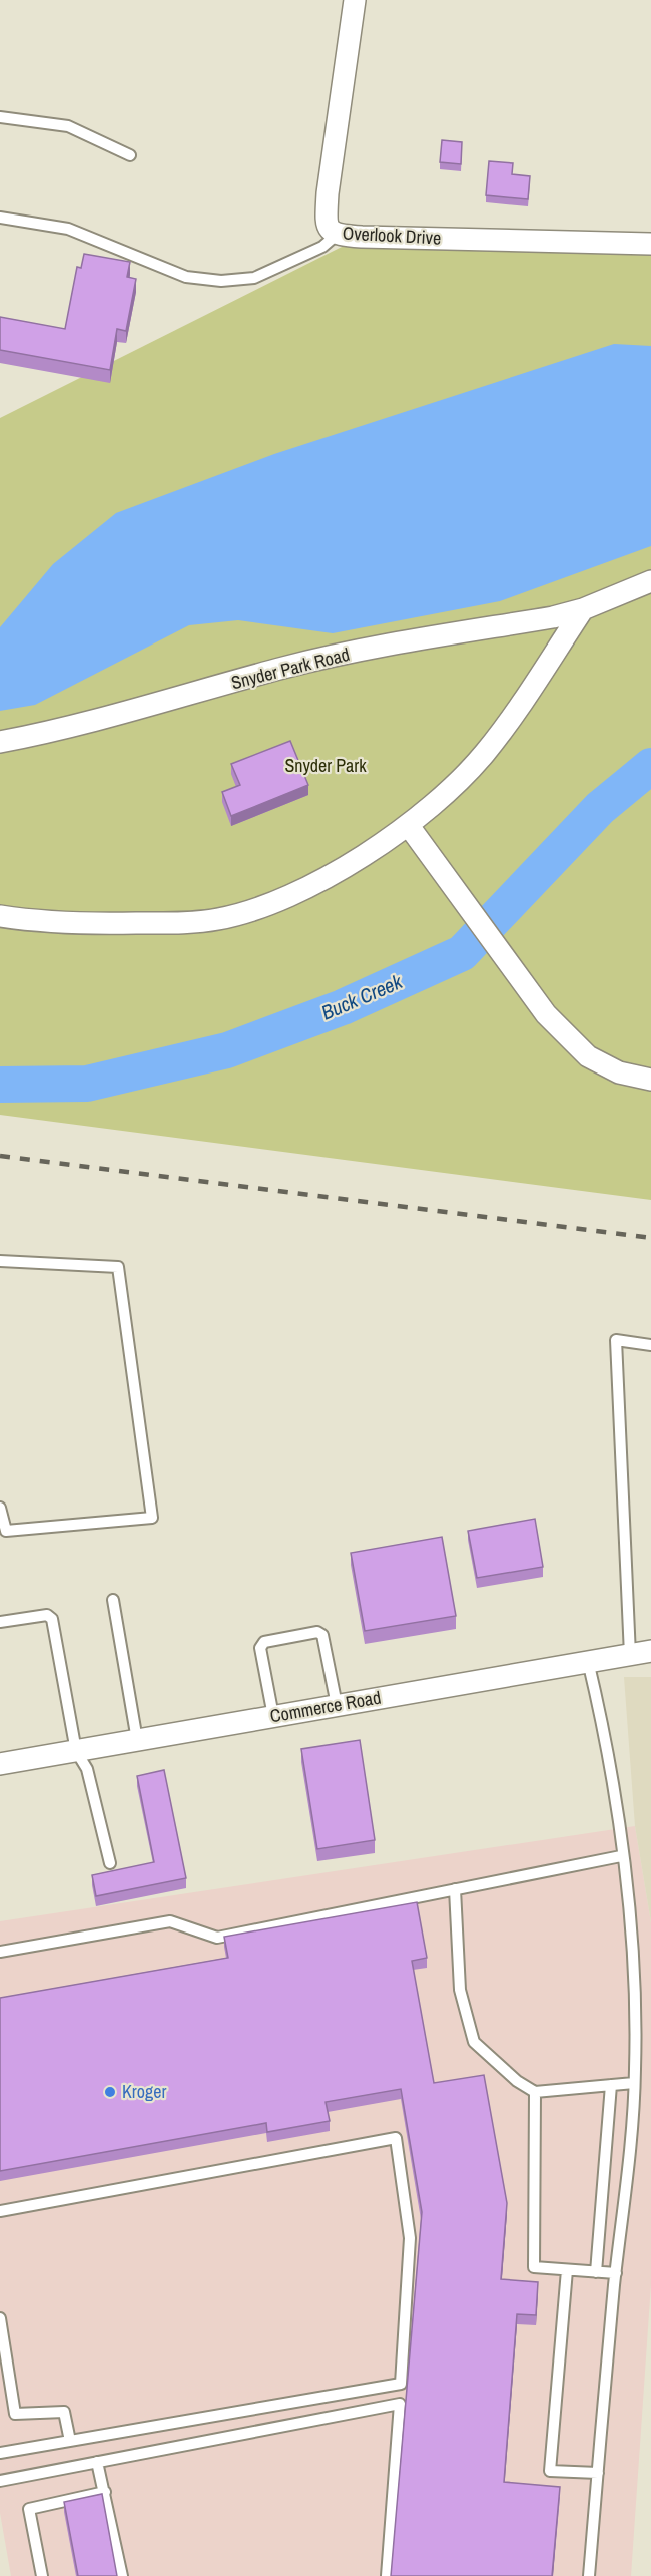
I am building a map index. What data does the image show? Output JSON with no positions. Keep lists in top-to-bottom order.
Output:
{
  "streets": {
    "street": ["Overlook Drive", "Snyder Park Road", "Commerce Road"]
  },
  "water": ["Buck Creek"],
  "parks": ["Snyder Park"],
  "places": ["Kroger"]
}
